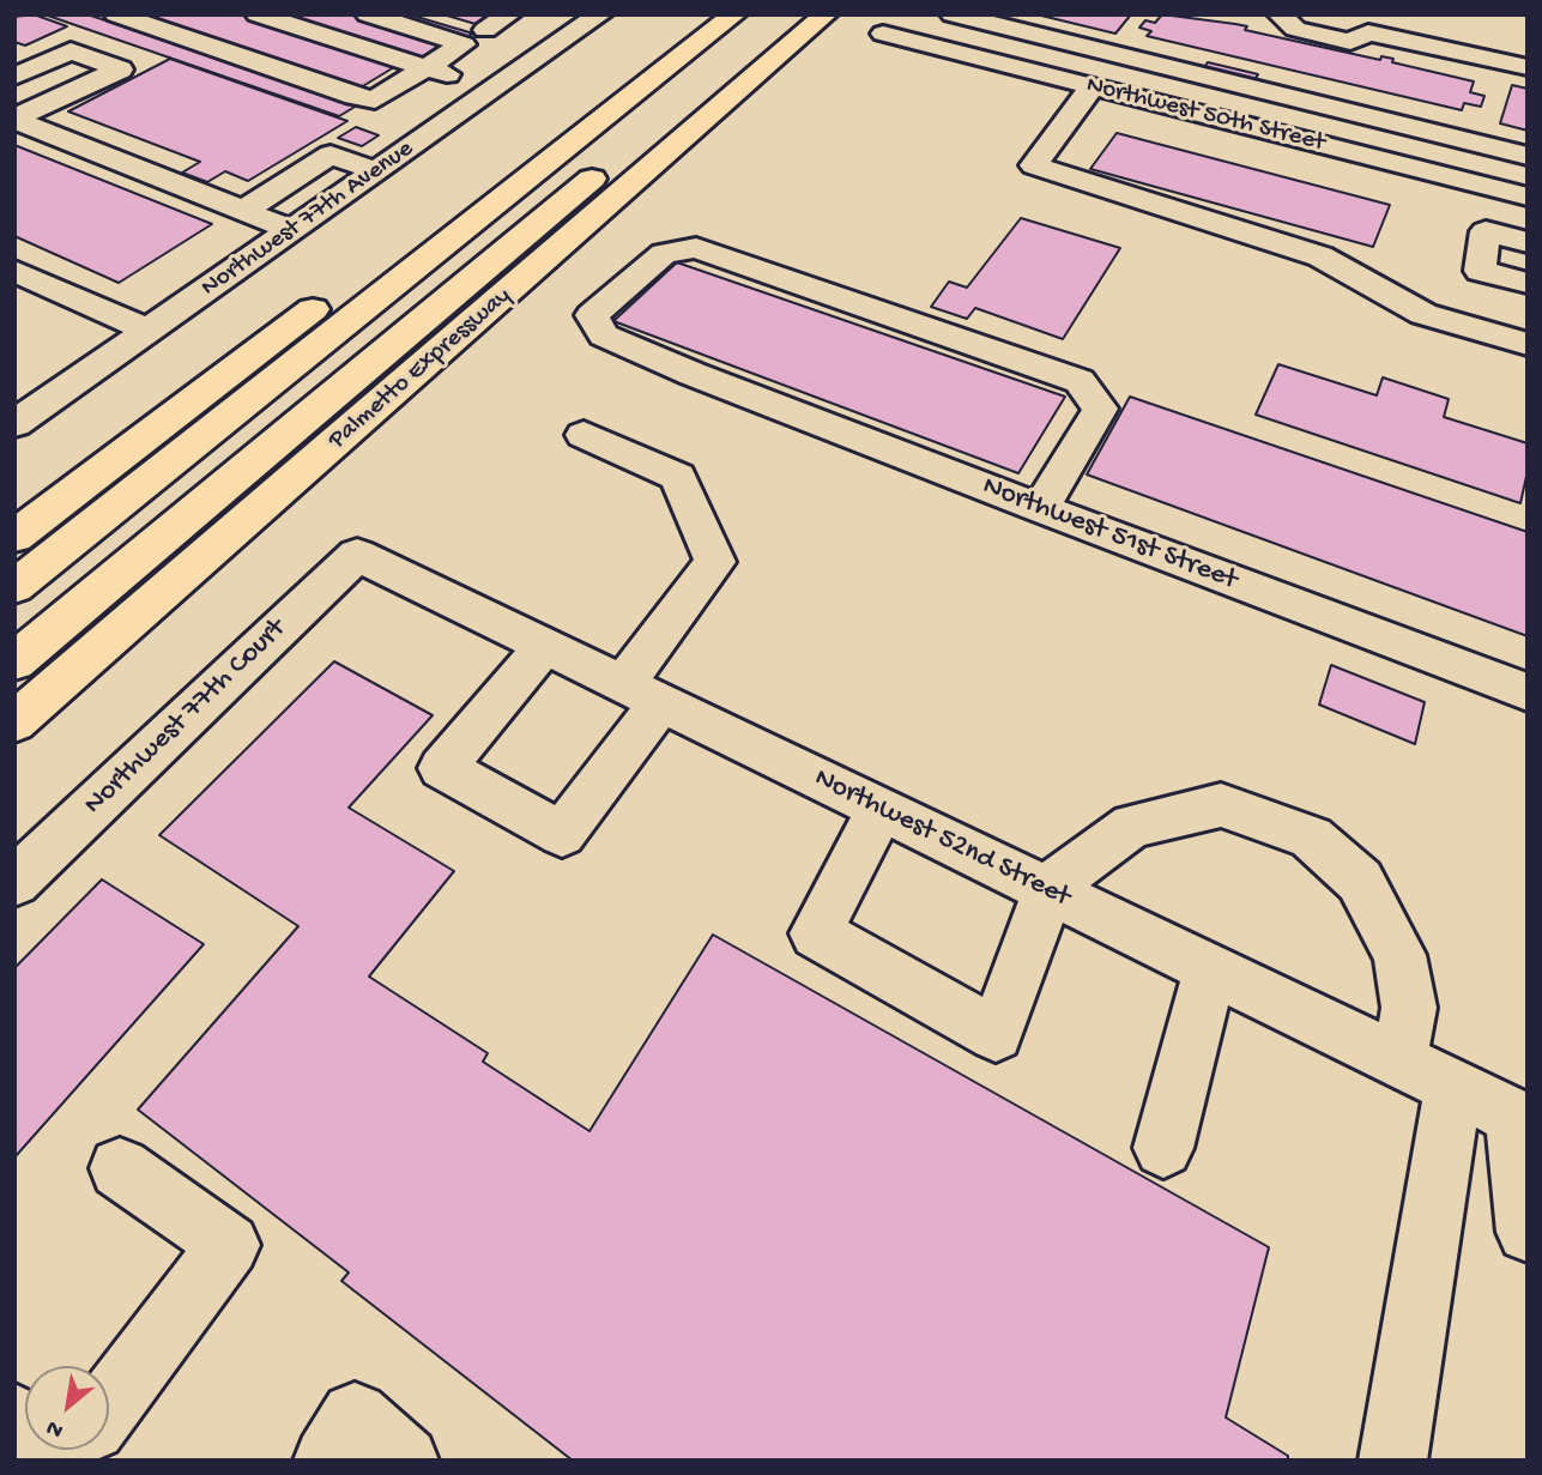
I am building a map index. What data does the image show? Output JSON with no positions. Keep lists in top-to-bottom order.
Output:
{
  "streets": {
    "highway": ["Palmetto Expressway"],
    "street": [
      "Northwest 50th Street",
      "Northwest 77th Avenue",
      "Northwest 51st Street",
      "Northwest 77th Court",
      "Northwest 52nd Street"
    ]
  },
  "crossings": [
    ["Northwest 77th Court", "Northwest 52nd Street"]
  ],
  "north": "bottom left"
}
